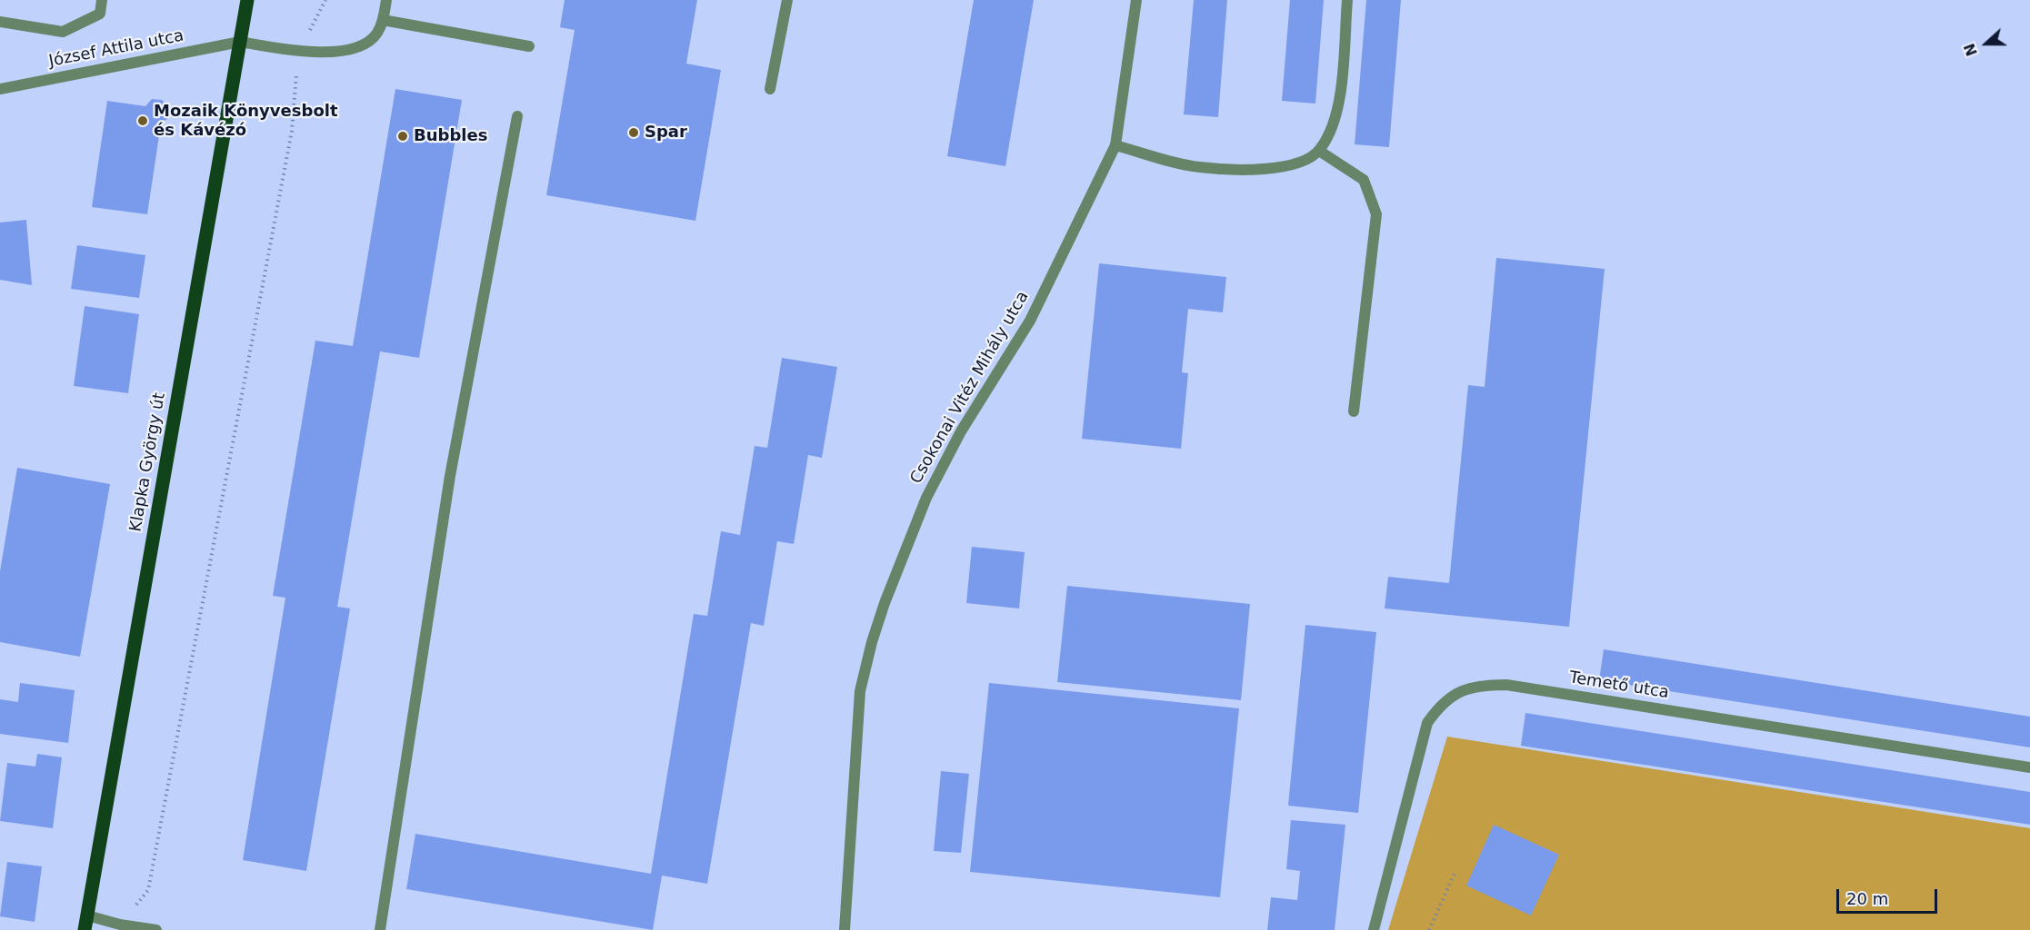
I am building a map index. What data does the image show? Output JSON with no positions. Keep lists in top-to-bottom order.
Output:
{
  "streets": {
    "main road": ["Klapka György út"],
    "street": ["József Attila utca", "Csokonai Vitéz Mihály utca", "Temető utca"]
  },
  "crossings": [
    ["József Attila utca", "Klapka György út"]
  ],
  "places": ["Mozaik Könyvesbolt és Kávézó", "Spar", "Bubbles"],
  "scale_bar": "20 m",
  "north": "left"
}
